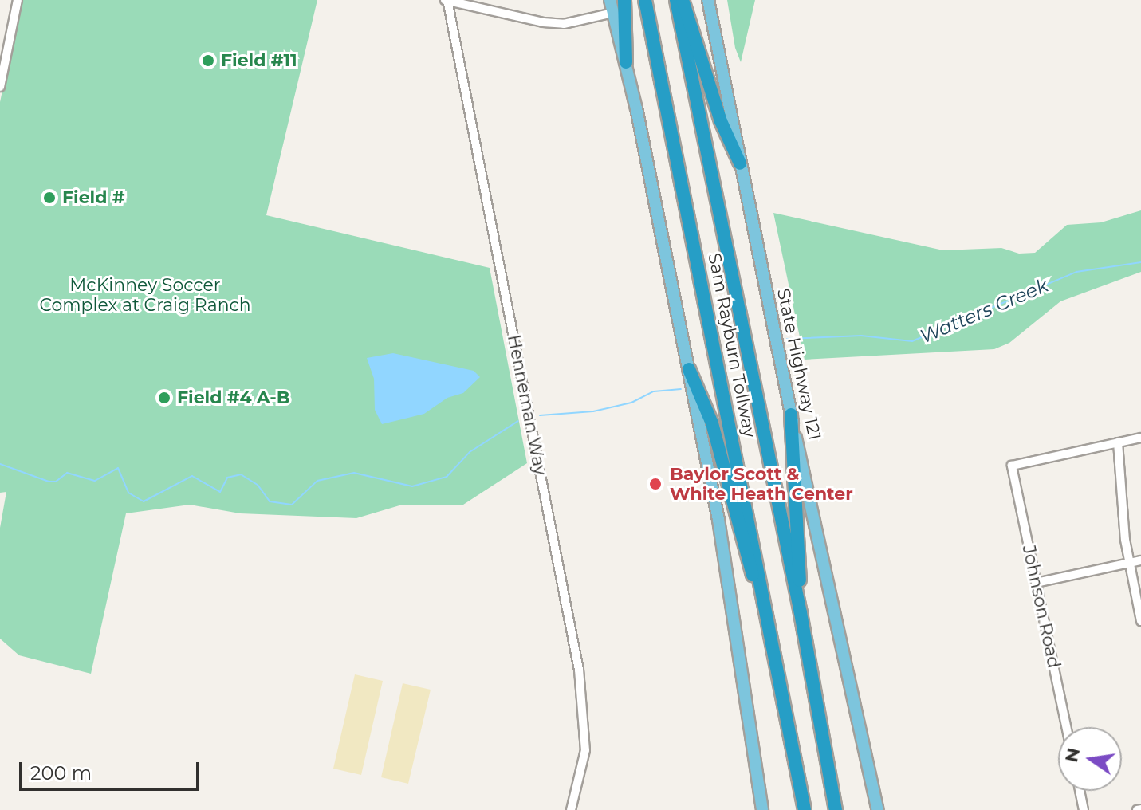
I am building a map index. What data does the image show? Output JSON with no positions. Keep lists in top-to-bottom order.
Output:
{
  "streets": {
    "highway": ["Sam Rayburn Tollway"],
    "main road": ["State Highway 121"],
    "street": ["Henneman Way", "Johnson Road"]
  },
  "water": ["Watters Creek"],
  "parks": ["McKinney Soccer Complex at Craig Ranch"],
  "places": [
    "Field #11",
    "Field #",
    "Field #4 A-B",
    "Baylor Scott & White Heath Center"
  ],
  "scale_bar": "200 m",
  "north": "left"
}
